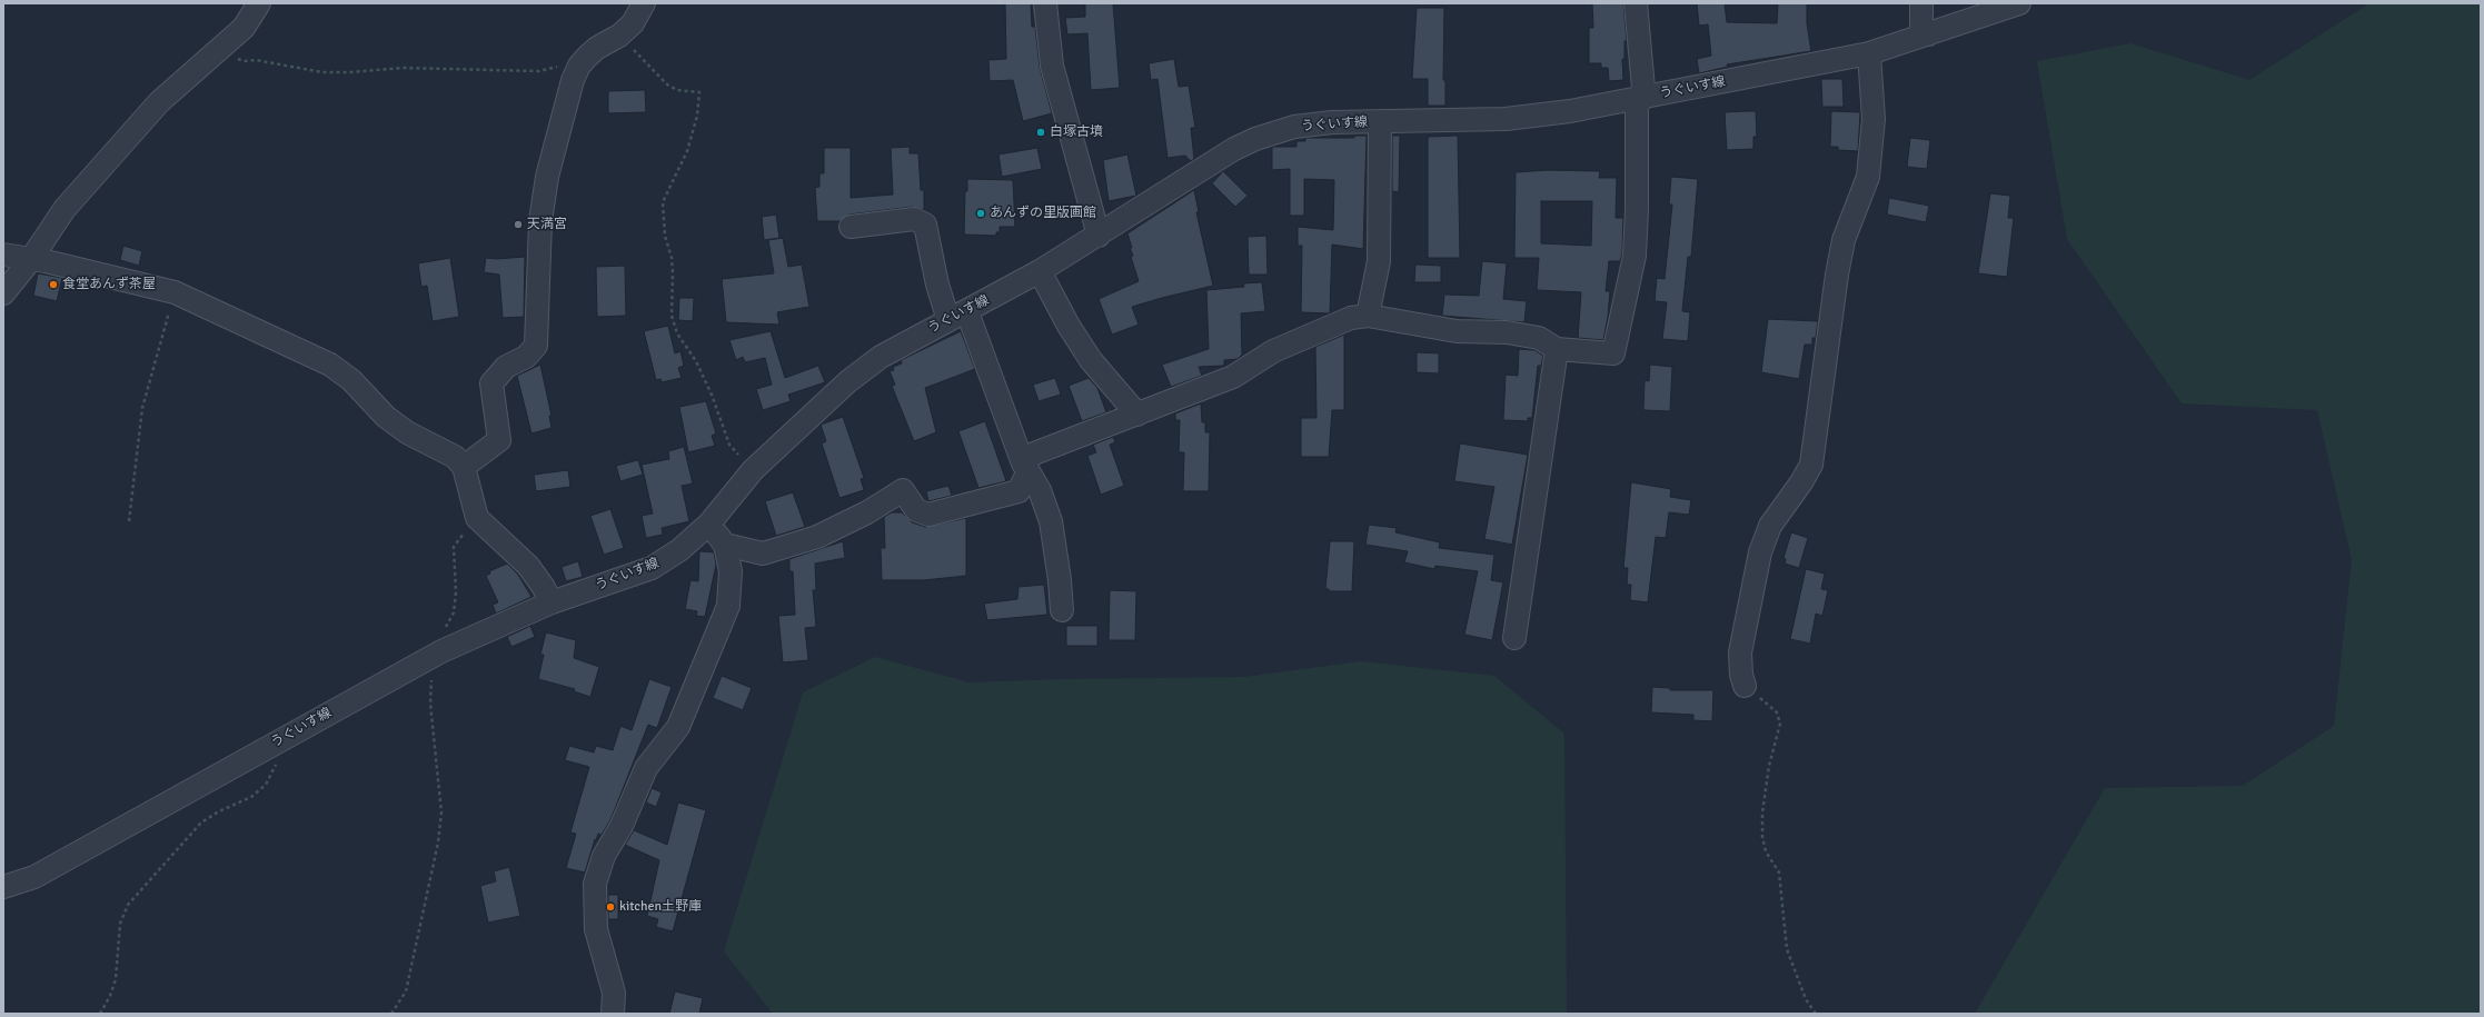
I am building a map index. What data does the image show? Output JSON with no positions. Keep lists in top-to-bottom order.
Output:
{
  "streets": {
    "street": ["うぐいす線"]
  },
  "places": [
    "白塚古墳",
    "あんずの里版画館",
    "天満宮",
    "食堂あんず茶屋",
    "kitchen土野庫"
  ]
}
